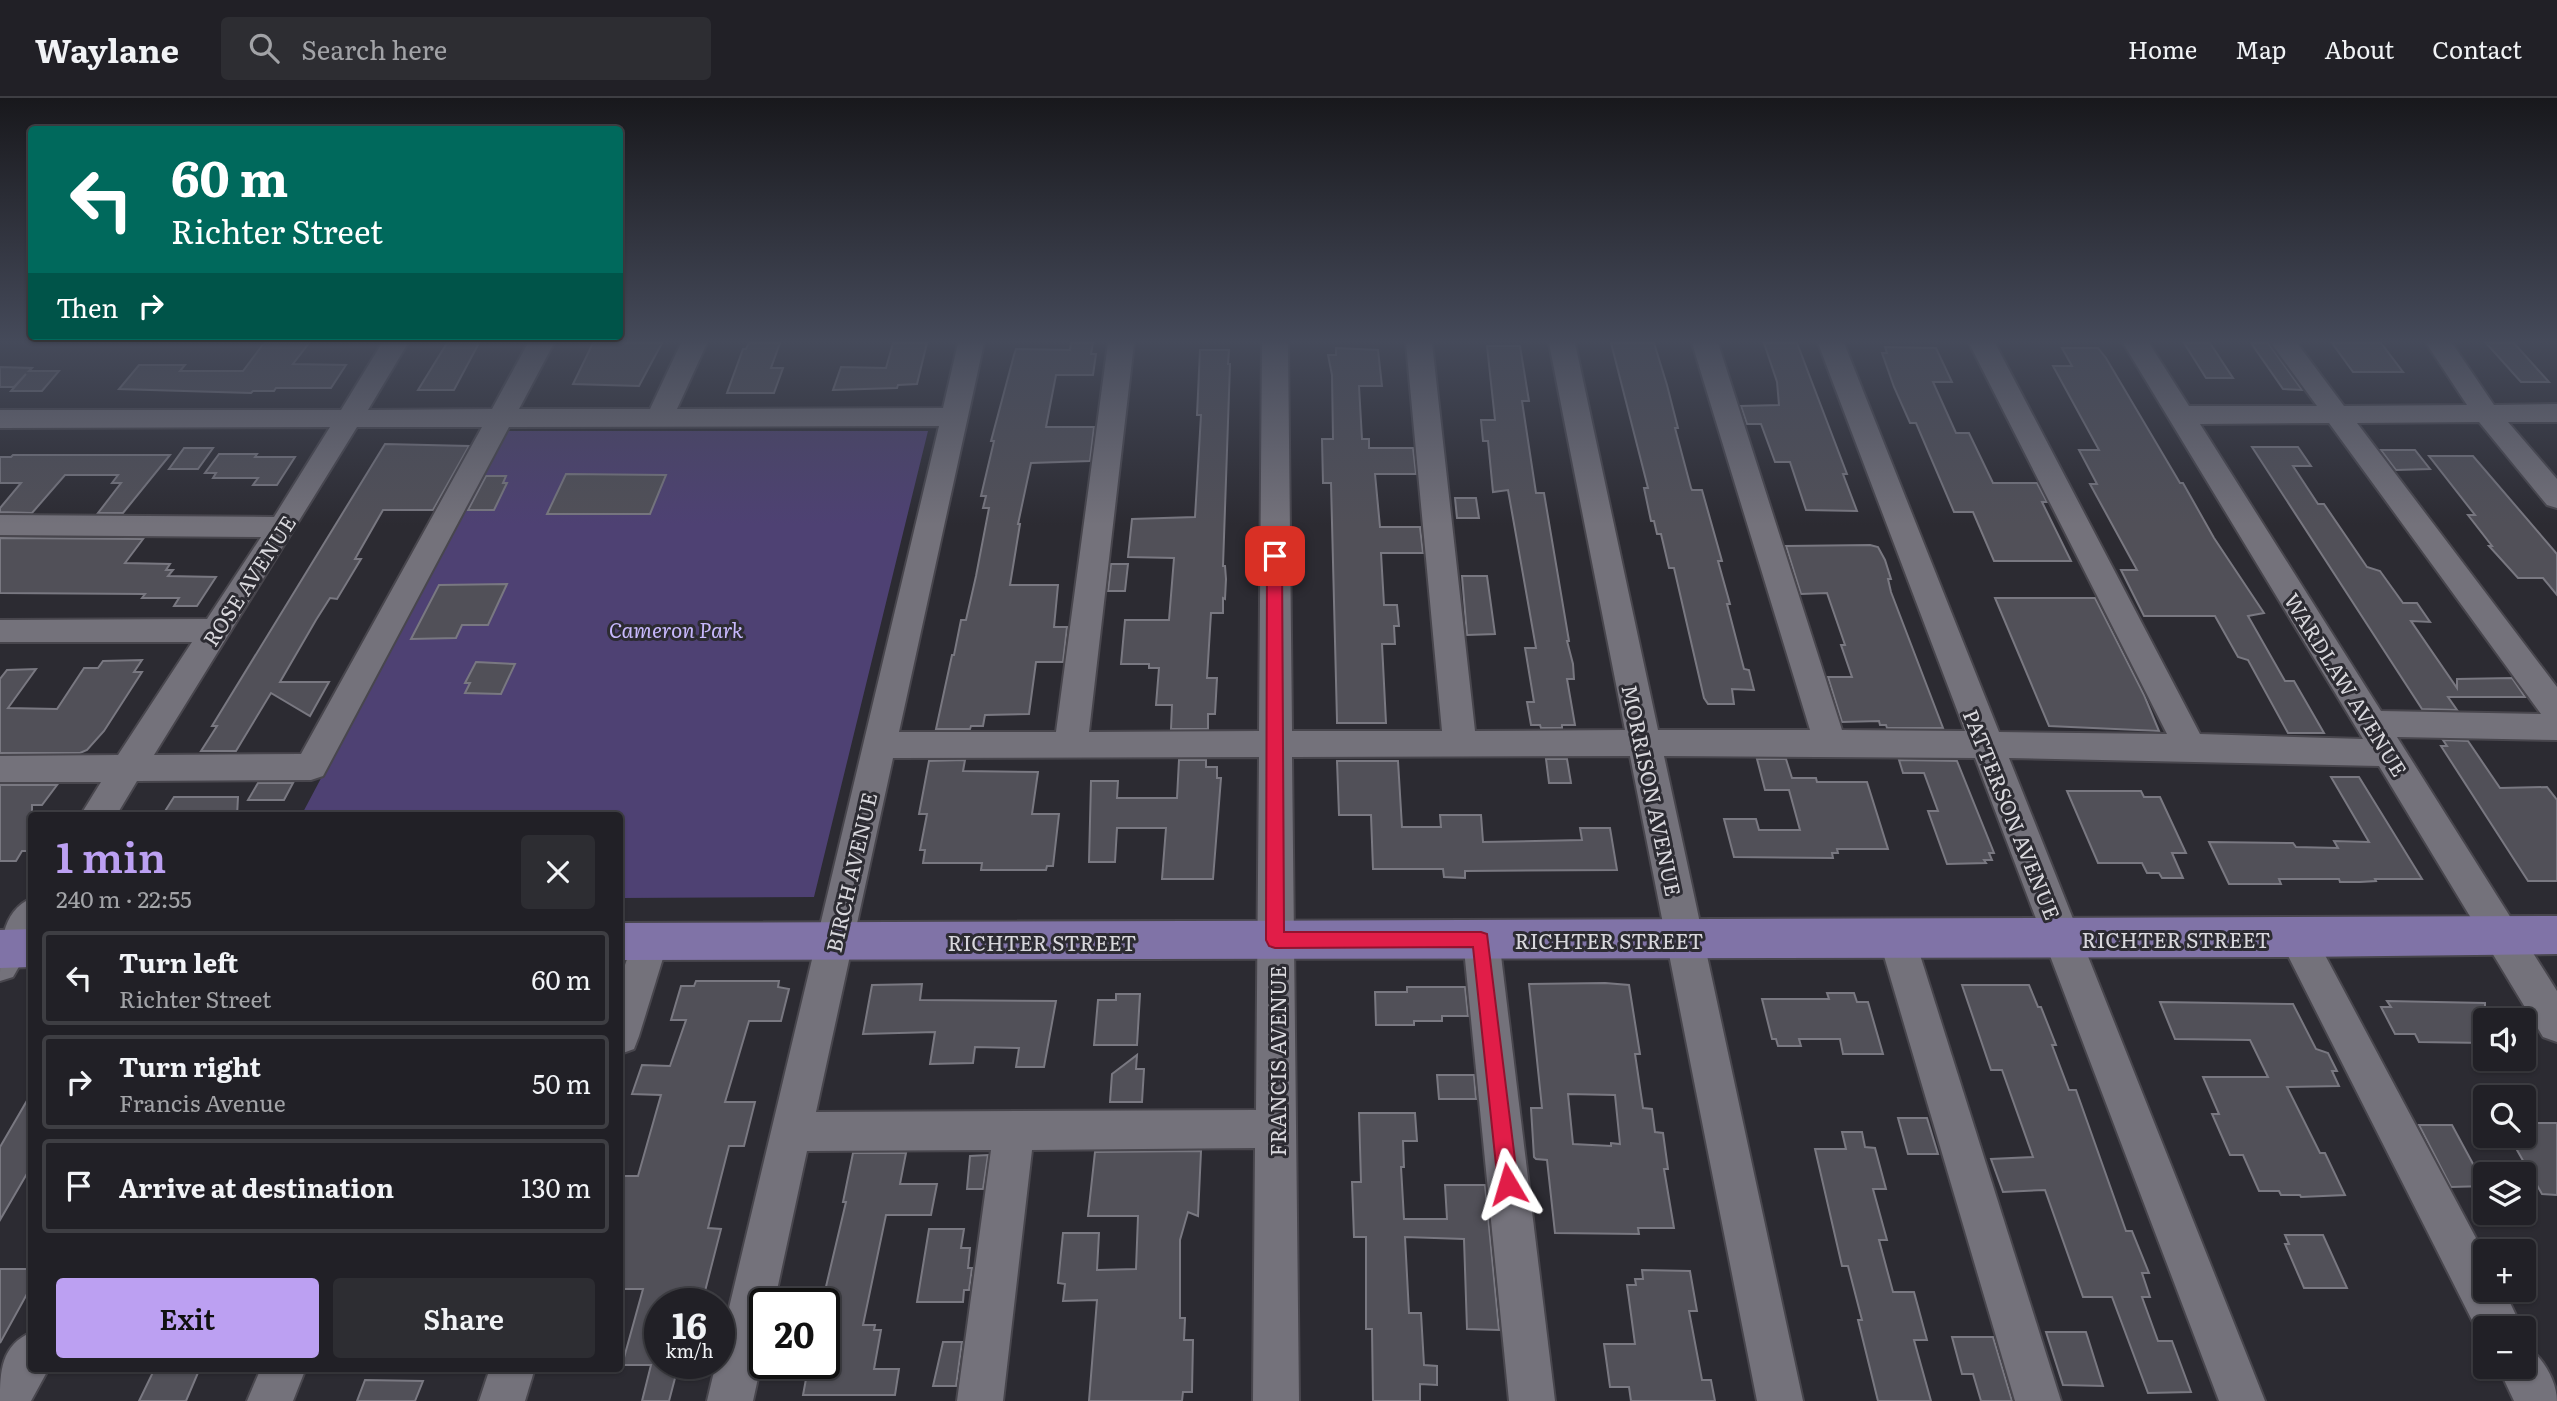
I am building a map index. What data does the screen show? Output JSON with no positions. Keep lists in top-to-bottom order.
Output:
{
  "streets": {
    "main road": ["RICHTER STREET"],
    "street": [
      "ROSE AVENUE",
      "WARDLAW AVENUE",
      "MORRISON AVENUE",
      "PATTERSON AVENUE",
      "BIRCH AVENUE",
      "FRANCIS AVENUE"
    ]
  },
  "crossings": [
    ["WARDLAW AVENUE", "RICHTER STREET"],
    ["MORRISON AVENUE", "RICHTER STREET"],
    ["PATTERSON AVENUE", "RICHTER STREET"],
    ["BIRCH AVENUE", "RICHTER STREET"],
    ["RICHTER STREET", "FRANCIS AVENUE"]
  ],
  "parks": ["Cameron Park"],
  "page": {
    "header": "Waylane",
    "search": "Search here",
    "nav": [
      "Home",
      "Map",
      "About",
      "Contact"
    ],
    "turn": ["60 m", "Richter Street"],
    "then": "Then",
    "heading": ["1 min", "240 m · 22:55"],
    "list": [
      {
        "name": "Turn left",
        "note": "Richter Street",
        "value": "60 m"
      },
      {
        "name": "Turn right",
        "note": "Francis Avenue",
        "value": "50 m"
      },
      {
        "name": "Arrive at destination",
        "value": "130 m"
      }
    ],
    "map_buttons": ["+", "−"],
    "buttons": ["Exit", "Share"],
    "speed": "16 km/h",
    "limit": "20"
  }
}
